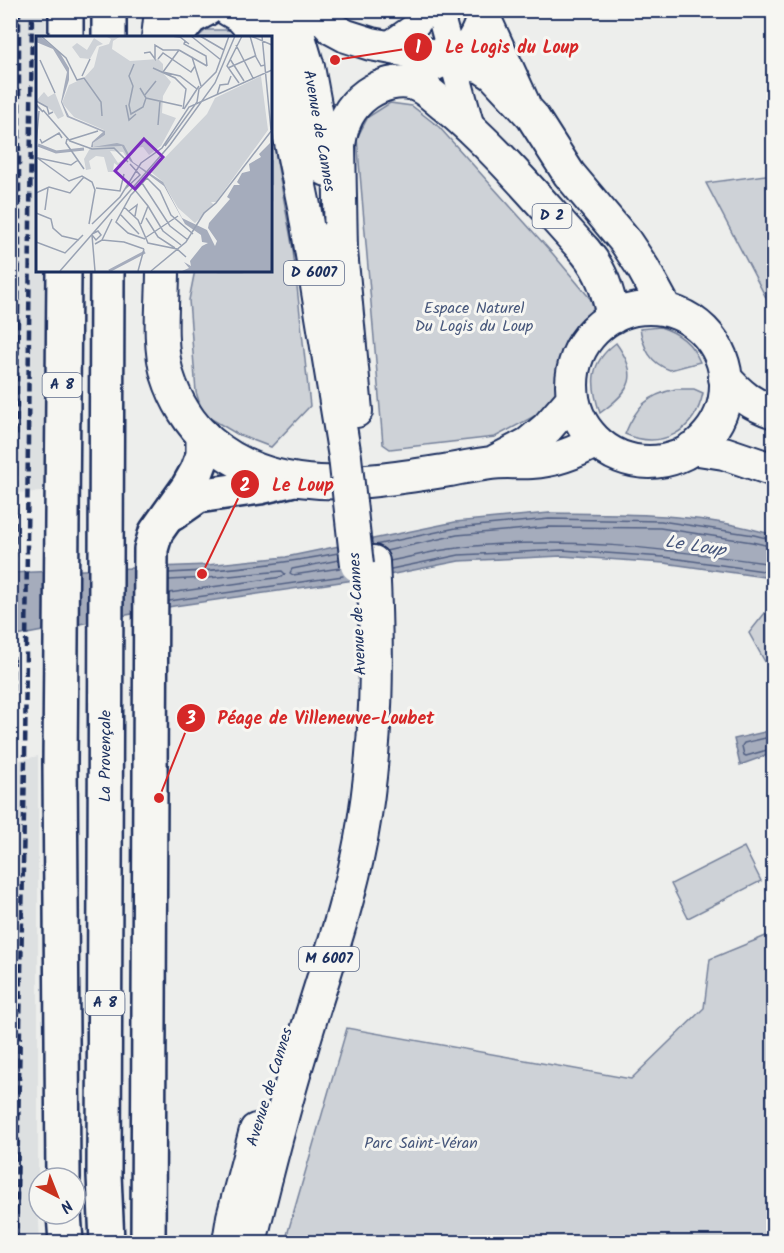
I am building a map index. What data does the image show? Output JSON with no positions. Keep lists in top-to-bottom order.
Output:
{
  "streets": {
    "highway": ["A 8", "La Provençale"],
    "main road": [
      "Avenue de Cannes",
      "D 2",
      "D 6007",
      "M 6007"
    ]
  },
  "crossings": [
    ["Avenue de Cannes", "D 2"]
  ],
  "water": ["Le Loup"],
  "parks": ["Espace Naturel Du Logis du Loup", "Parc Saint-Véran"],
  "places": ["Le Logis du Loup", "Le Loup", "Péage de Villeneuve-Loubet"],
  "north": "bottom right"
}
